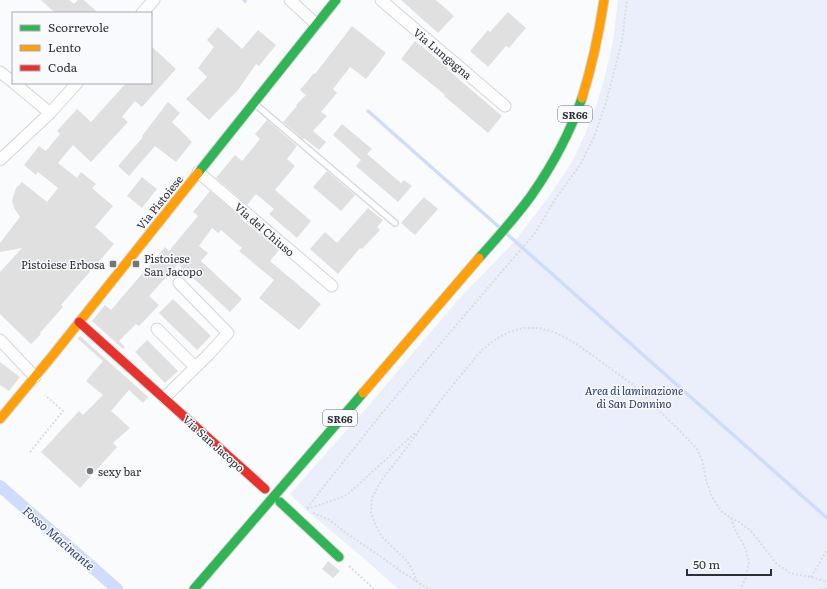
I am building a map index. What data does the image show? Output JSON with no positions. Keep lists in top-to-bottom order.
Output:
{
  "streets": {
    "street": [
      "Via Lungagna",
      "SR66",
      "Via Pistoiese",
      "Via del Chiuso",
      "Via San Jacopo"
    ]
  },
  "crossings": [
    ["Via Pistoiese", "Via del Chiuso"],
    ["Via Pistoiese", "Via San Jacopo"]
  ],
  "water": ["Fosso Macinante"],
  "parks": ["Area di laminazione di San Donnino"],
  "places": {
    "transit": ["Pistoiese Erbosa", "Pistoiese San Jacopo"],
    "other": ["sexy bar"]
  },
  "legend": ["Scorrevole", "Lento", "Coda"],
  "scale_bar": "50 m"
}
